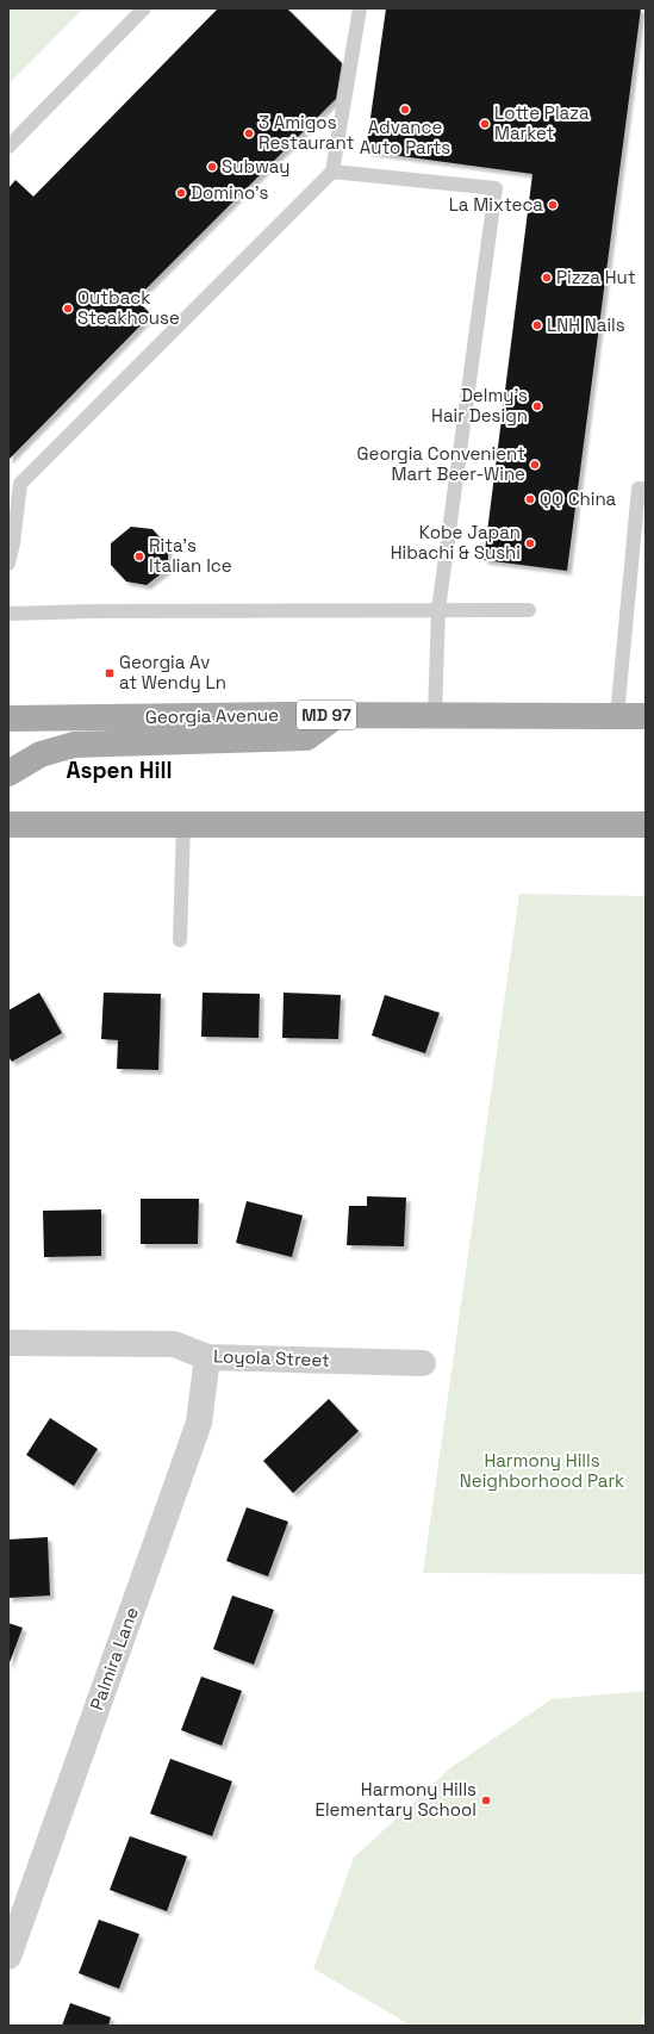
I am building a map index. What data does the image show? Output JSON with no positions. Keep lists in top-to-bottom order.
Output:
{
  "streets": {
    "main road": ["MD 97", "Georgia Avenue"],
    "street": ["Loyola Street", "Palmira Lane"]
  },
  "crossings": [
    ["Loyola Street", "Palmira Lane"]
  ],
  "districts": ["Aspen Hill"],
  "parks": ["Harmony Hills Neighborhood Park"],
  "places": {
    "other": [
      "Advance Auto Parts",
      "Lotte Plaza Market",
      "3 Amigos Restaurant",
      "Subway",
      "Domino's",
      "La Mixteca",
      "Pizza Hut",
      "Outback Steakhouse",
      "LNH Nails",
      "Delmy's Hair Design",
      "Georgia Convenient Mart Beer-Wine",
      "QQ China",
      "Kobe Japan Hibachi & Sushi",
      "Rita's Italian Ice",
      "Harmony Hills Elementary School"
    ],
    "transit": ["Georgia Av at Wendy Ln"]
  }
}
